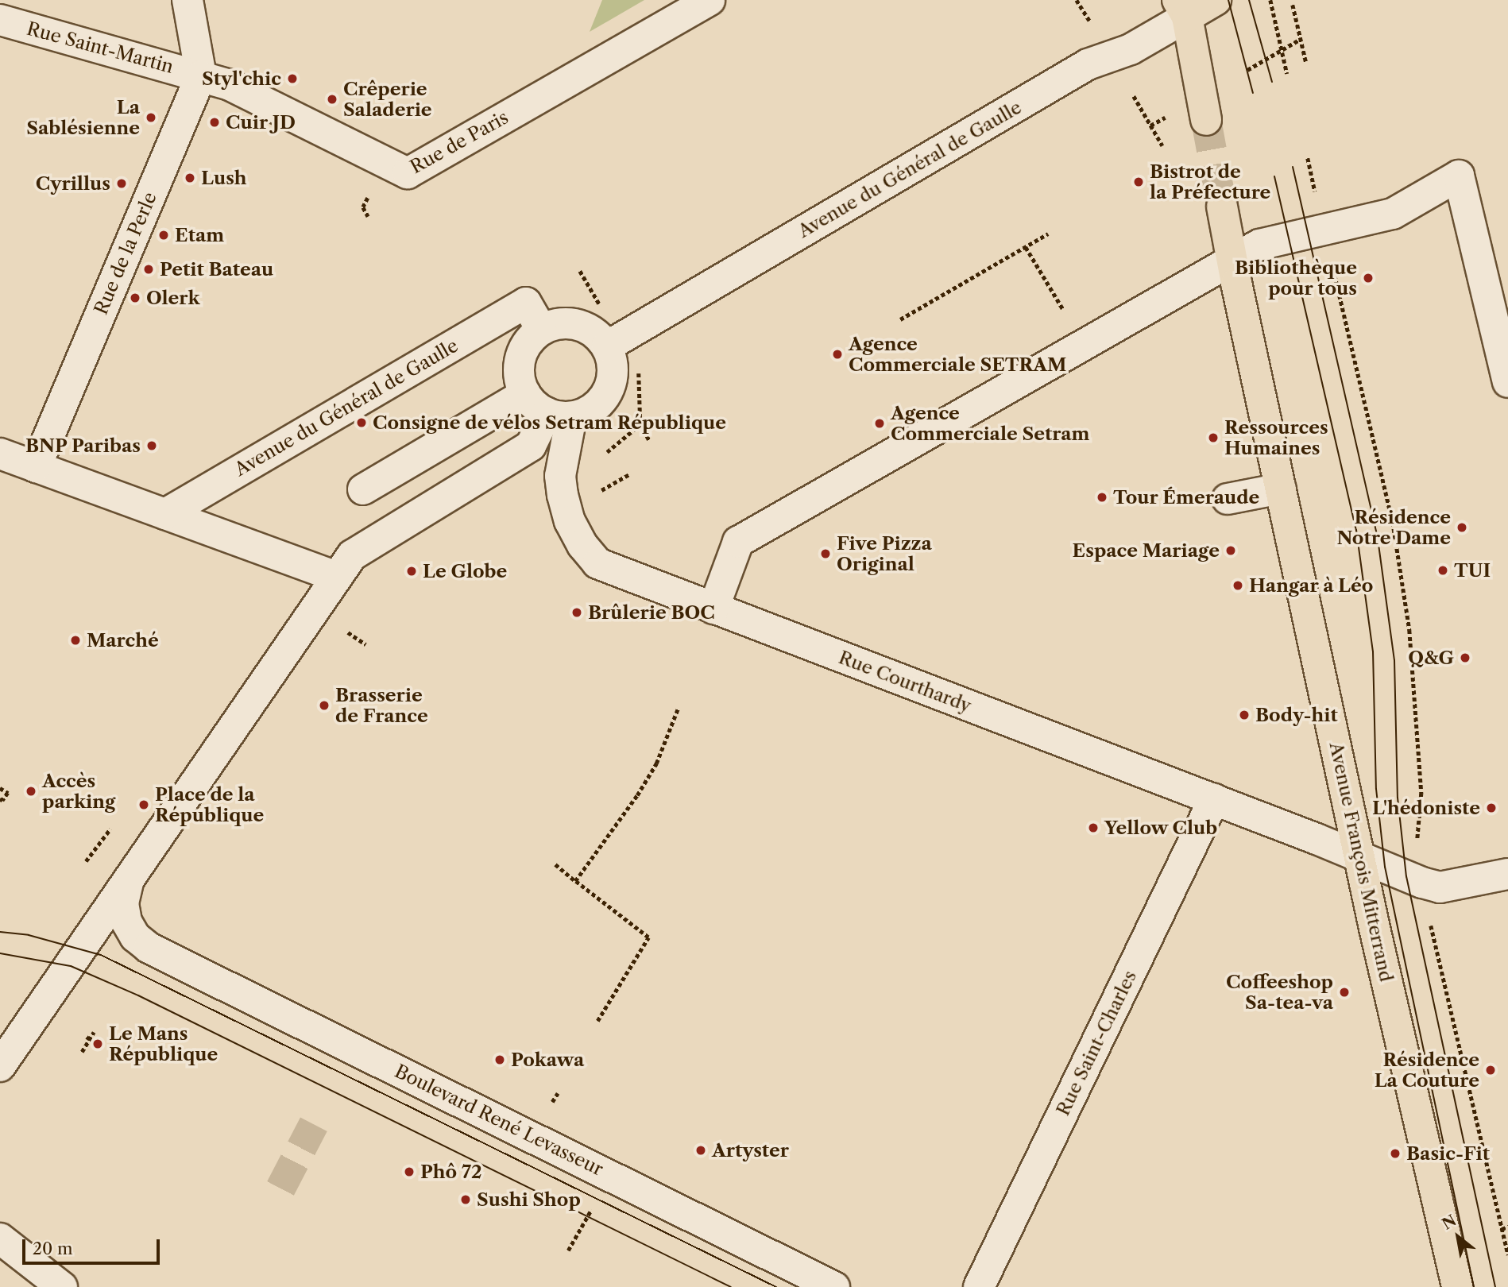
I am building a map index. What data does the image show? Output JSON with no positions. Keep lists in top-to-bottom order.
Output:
{
  "streets": {
    "main road": ["Avenue du Général de Gaulle", "Avenue François Mitterrand"],
    "street": [
      "Rue Saint-Martin",
      "Rue de Paris",
      "Rue de la Perle",
      "Rue Courthardy",
      "Rue Saint-Charles",
      "Boulevard René Levasseur"
    ]
  },
  "crossings": [
    ["Rue Saint-Martin", "Rue de Paris"],
    ["Rue Saint-Martin", "Rue de la Perle"],
    ["Rue de Paris", "Rue de la Perle"],
    ["Avenue du Général de Gaulle", "Rue Courthardy"],
    ["Rue Courthardy", "Avenue François Mitterrand"],
    ["Rue Courthardy", "Rue Saint-Charles"]
  ],
  "places": [
    "Styl'chic",
    "Crêperie Saladerie",
    "La Sablésienne",
    "Cuir JD",
    "Lush",
    "Bistrot de la Préfecture",
    "Cyrillus",
    "Etam",
    "Petit Bateau",
    "Bibliothèque pour tous",
    "Olerk",
    "Agence Commerciale SETRAM",
    "Consigne de vélos Setram République",
    "Agence Commerciale Setram",
    "Ressources Humaines",
    "BNP Paribas",
    "Tour Émeraude",
    "Résidence Notre Dame",
    "Espace Mariage",
    "Five Pizza Original",
    "TUI",
    "Le Globe",
    "Hangar à Léo",
    "Brûlerie BOC",
    "Marché",
    "Q&G",
    "Brasserie de France",
    "Body-hit",
    "Accès parking",
    "Place de la République",
    "L'hédoniste",
    "Yellow Club",
    "Coffeeshop Sa-tea-va",
    "Le Mans République",
    "Pokawa",
    "Résidence La Couture",
    "Artyster",
    "Basic-Fit",
    "Phô 72",
    "Sushi Shop"
  ],
  "scale_bar": "20 m",
  "north": "top left"
}
